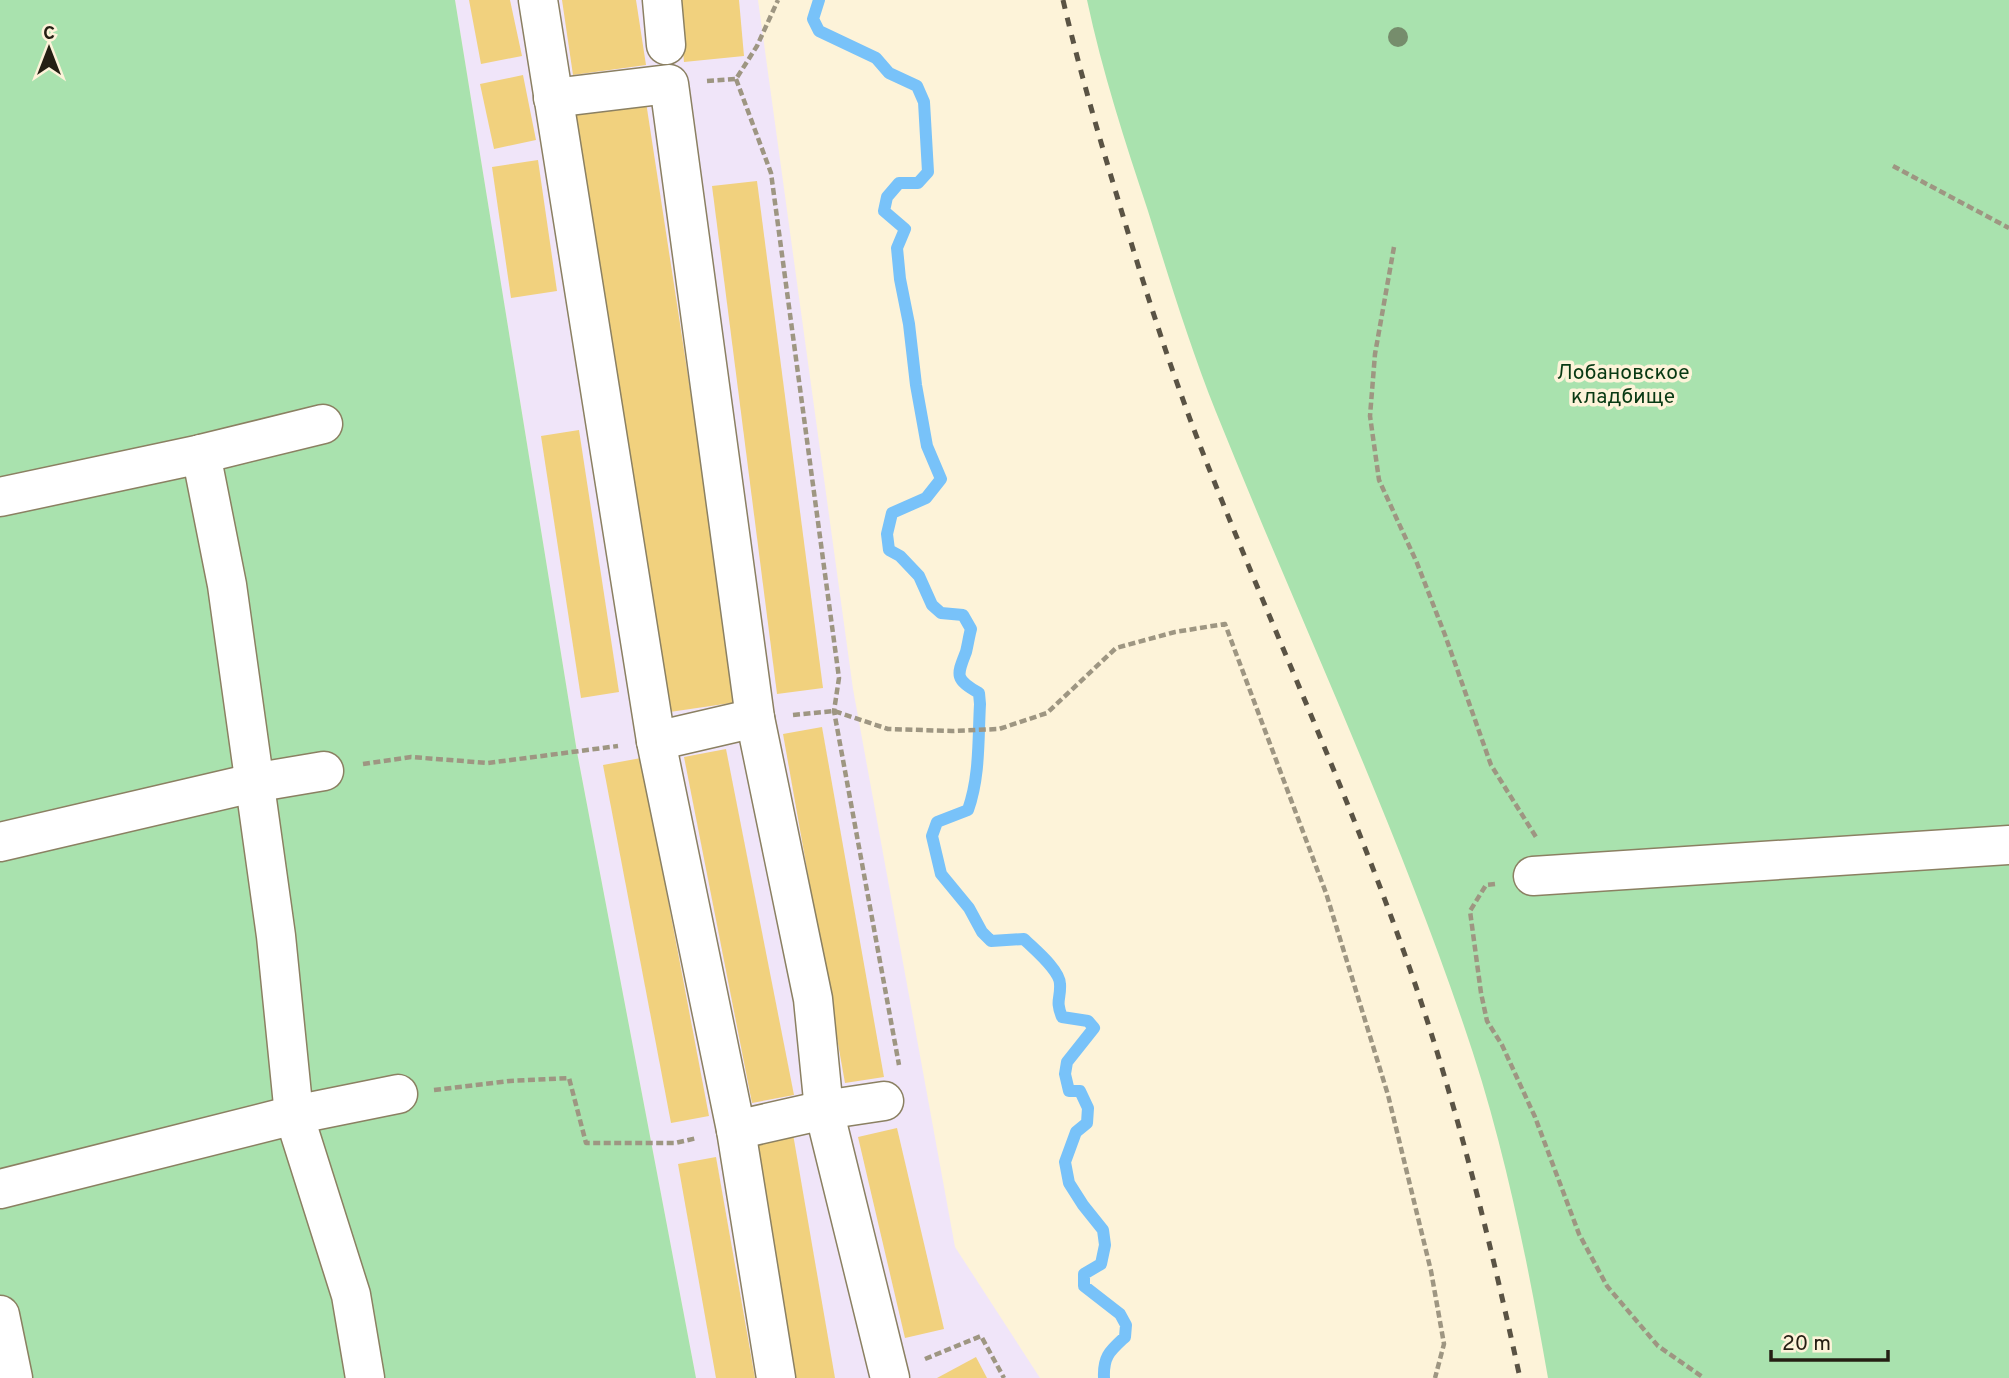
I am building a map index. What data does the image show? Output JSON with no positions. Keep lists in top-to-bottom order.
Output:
{
  "parks": ["Лобановское кладбище"],
  "scale_bar": "20 m",
  "north": "top"
}
